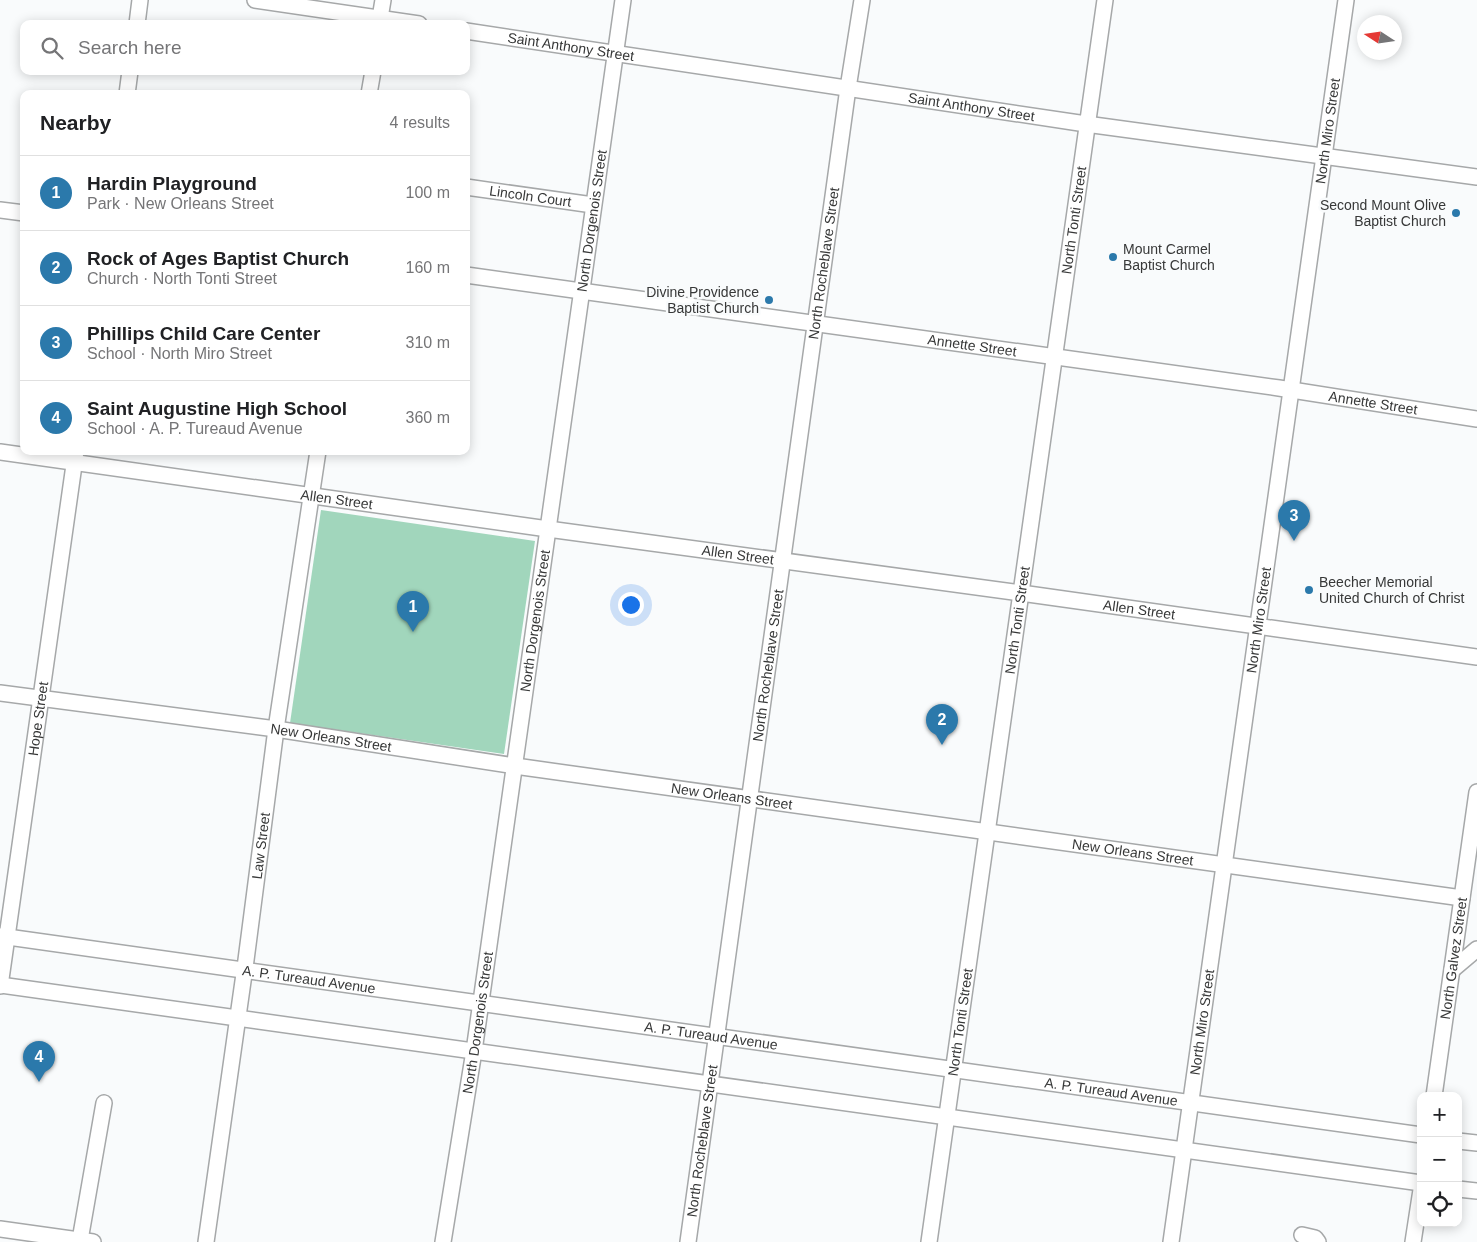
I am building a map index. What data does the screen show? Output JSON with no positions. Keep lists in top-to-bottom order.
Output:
{
  "streets": {
    "street": [
      "Saint Anthony Street",
      "North Miro Street",
      "Lincoln Court",
      "North Dorgenois Street",
      "North Tonti Street",
      "North Rocheblave Street",
      "Annette Street",
      "Allen Street",
      "Hope Street",
      "New Orleans Street",
      "Law Street",
      "North Galvez Street",
      "A. P. Tureaud Avenue"
    ]
  },
  "crossings": [
    ["Saint Anthony Street", "North Miro Street"],
    ["Saint Anthony Street", "North Dorgenois Street"],
    ["Saint Anthony Street", "North Tonti Street"],
    ["Saint Anthony Street", "North Rocheblave Street"],
    ["North Miro Street", "Annette Street"],
    ["North Miro Street", "Allen Street"],
    ["North Miro Street", "New Orleans Street"],
    ["North Miro Street", "A. P. Tureaud Avenue"],
    ["Lincoln Court", "North Dorgenois Street"],
    ["North Dorgenois Street", "Annette Street"],
    ["North Dorgenois Street", "Allen Street"],
    ["North Dorgenois Street", "New Orleans Street"],
    ["North Dorgenois Street", "A. P. Tureaud Avenue"],
    ["North Tonti Street", "Annette Street"],
    ["North Tonti Street", "Allen Street"],
    ["North Tonti Street", "New Orleans Street"],
    ["North Tonti Street", "A. P. Tureaud Avenue"],
    ["North Rocheblave Street", "Annette Street"],
    ["North Rocheblave Street", "Allen Street"],
    ["North Rocheblave Street", "New Orleans Street"],
    ["North Rocheblave Street", "A. P. Tureaud Avenue"],
    ["Allen Street", "Hope Street"],
    ["Allen Street", "Law Street"],
    ["Hope Street", "New Orleans Street"],
    ["Hope Street", "A. P. Tureaud Avenue"],
    ["New Orleans Street", "Law Street"],
    ["New Orleans Street", "North Galvez Street"],
    ["Law Street", "A. P. Tureaud Avenue"]
  ],
  "places": [
    "Second Mount Olive Baptist Church",
    "Mount Carmel Baptist Church",
    "Divine Providence Baptist Church",
    "Beecher Memorial United Church of Christ"
  ],
  "north": "left",
  "page": {
    "search": "Search here",
    "heading": ["Nearby", "4 results"],
    "list": [
      {
        "mark": "1",
        "name": "Hardin Playground",
        "note": "Park · New Orleans Street",
        "value": "100 m"
      },
      {
        "mark": "2",
        "name": "Rock of Ages Baptist Church",
        "note": "Church · North Tonti Street",
        "value": "160 m"
      },
      {
        "mark": "3",
        "name": "Phillips Child Care Center",
        "note": "School · North Miro Street",
        "value": "310 m"
      },
      {
        "mark": "4",
        "name": "Saint Augustine High School",
        "note": "School · A. P. Tureaud Avenue",
        "value": "360 m"
      }
    ],
    "pins": [
      "3",
      "1",
      "2",
      "4"
    ],
    "map_buttons": ["+", "−"]
  }
}
